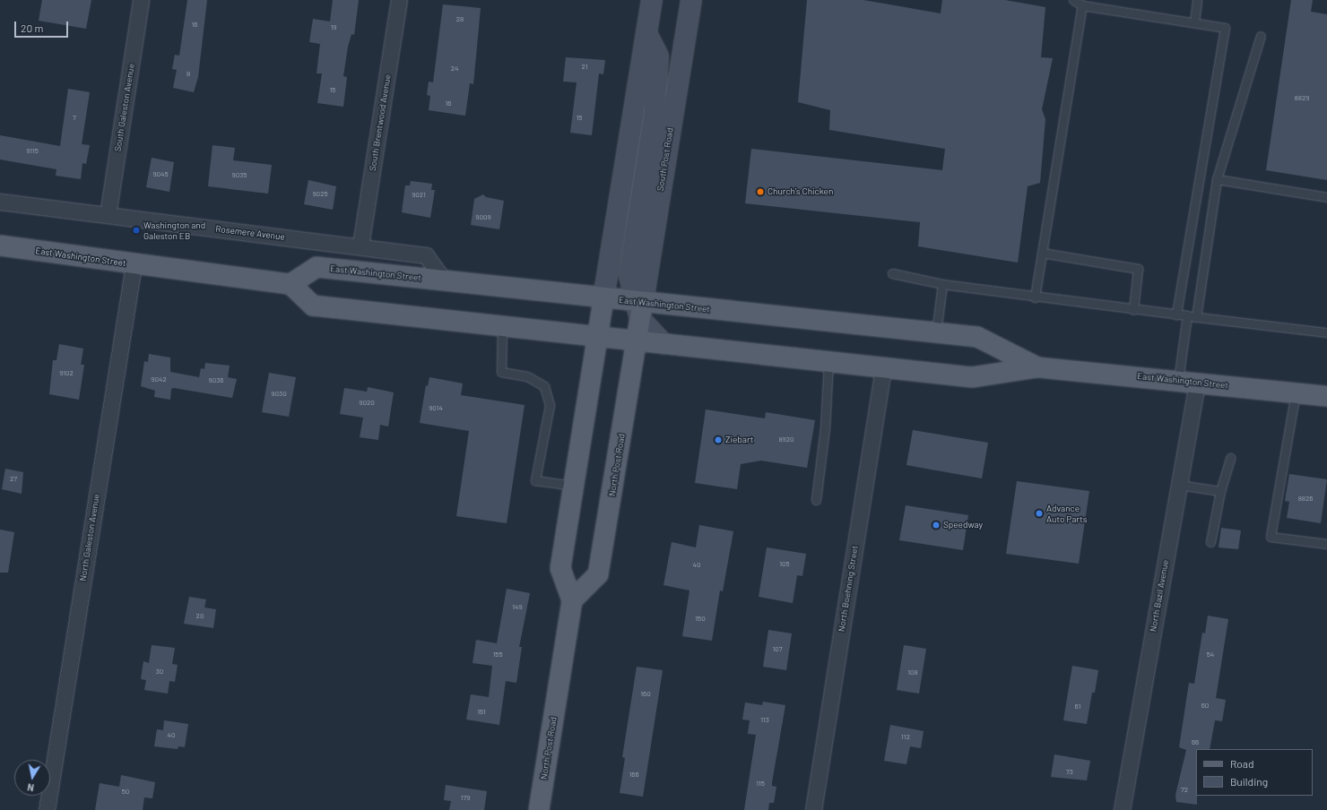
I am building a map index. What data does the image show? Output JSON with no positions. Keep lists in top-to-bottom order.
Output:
{
  "streets": {
    "main road": ["South Post Road", "East Washington Street", "North Post Road"],
    "street": [
      "South Galeston Avenue",
      "South Brentwood Avenue",
      "Rosemere Avenue",
      "North Galeston Avenue",
      "North Boehning Street",
      "North Bazil Avenue"
    ]
  },
  "crossings": [
    ["South Galeston Avenue", "Rosemere Avenue"],
    ["South Brentwood Avenue", "Rosemere Avenue"],
    ["South Post Road", "East Washington Street"],
    ["South Post Road", "North Post Road"],
    ["Rosemere Avenue", "East Washington Street"],
    ["East Washington Street", "North Post Road"],
    ["East Washington Street", "North Galeston Avenue"],
    ["East Washington Street", "North Boehning Street"],
    ["East Washington Street", "North Bazil Avenue"]
  ],
  "places": [
    "Church's Chicken",
    "Washington and Galeston EB",
    "Ziebart",
    "Advance Auto Parts",
    "Speedway"
  ],
  "house_numbers": [
    "28",
    "16",
    "19",
    "21",
    "24",
    "8",
    "15",
    "8829",
    "16",
    "7",
    "15",
    "9115",
    "9045",
    "9035",
    "9025",
    "9021",
    "9009",
    "9102",
    "9042",
    "9036",
    "9030",
    "9020",
    "9014",
    "8920",
    "27",
    "8826",
    "105",
    "40",
    "149",
    "20",
    "150",
    "107",
    "155",
    "54",
    "30",
    "108",
    "160",
    "60",
    "61",
    "161",
    "113",
    "40",
    "112",
    "66",
    "73",
    "166",
    "115",
    "72",
    "50",
    "179"
  ],
  "legend": ["Road", "Building"],
  "scale_bar": "20 m",
  "north": "bottom"
}
